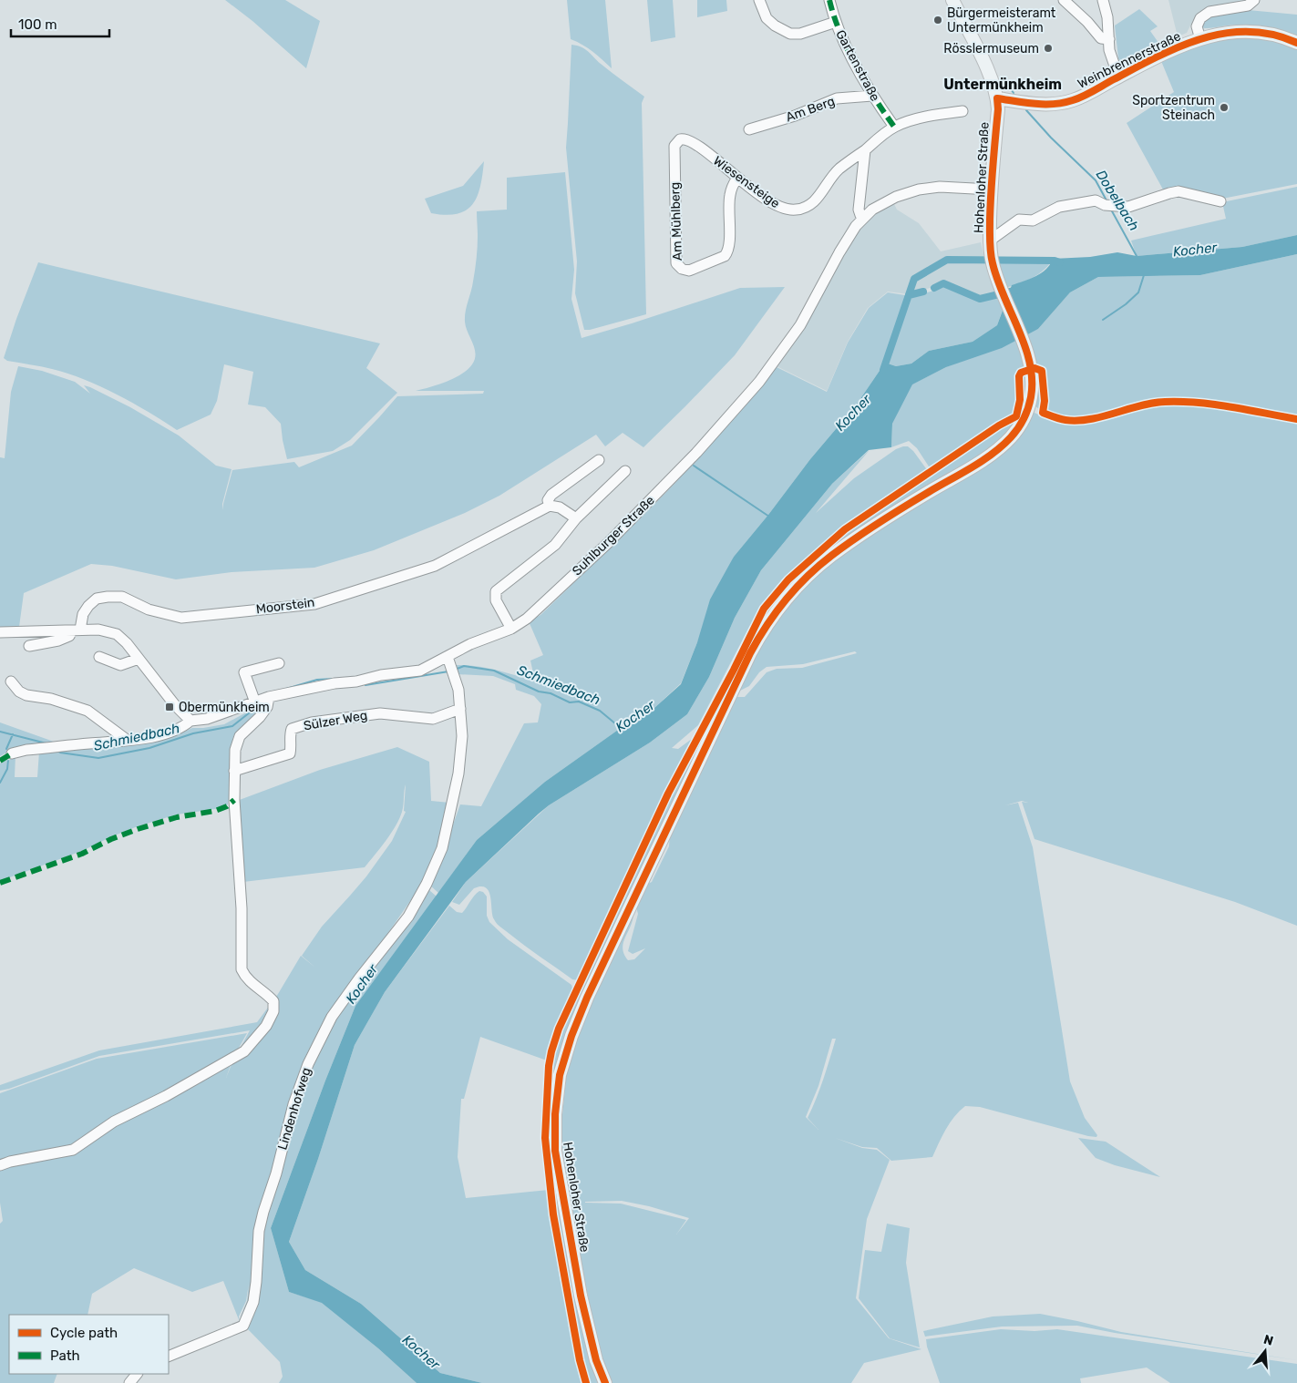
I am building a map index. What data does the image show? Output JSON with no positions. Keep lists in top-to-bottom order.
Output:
{
  "streets": {
    "main road": ["Weinbrennerstraße", "Hohenloher Straße"],
    "street": [
      "Gartenstraße",
      "Am Berg",
      "Wiesensteige",
      "Am Mühlberg",
      "Suhlburger Straße",
      "Moorstein",
      "Sülzer Weg",
      "Lindenhofweg"
    ]
  },
  "crossings": [
    ["Weinbrennerstraße", "Hohenloher Straße"],
    ["Gartenstraße", "Am Berg"],
    ["Hohenloher Straße", "Suhlburger Straße"],
    ["Wiesensteige", "Am Mühlberg"],
    ["Suhlburger Straße", "Lindenhofweg"],
    ["Sülzer Weg", "Lindenhofweg"]
  ],
  "districts": ["Untermünkheim"],
  "water": ["Dobelbach", "Kocher", "Schmiedbach"],
  "places": {
    "other": ["Bürgermeisteramt Untermünkheim", "Rösslermuseum", "Sportzentrum Steinach"],
    "transit": ["Obermünkheim"]
  },
  "legend": ["Cycle path", "Path"],
  "scale_bar": "100 m",
  "north": "top"
}
